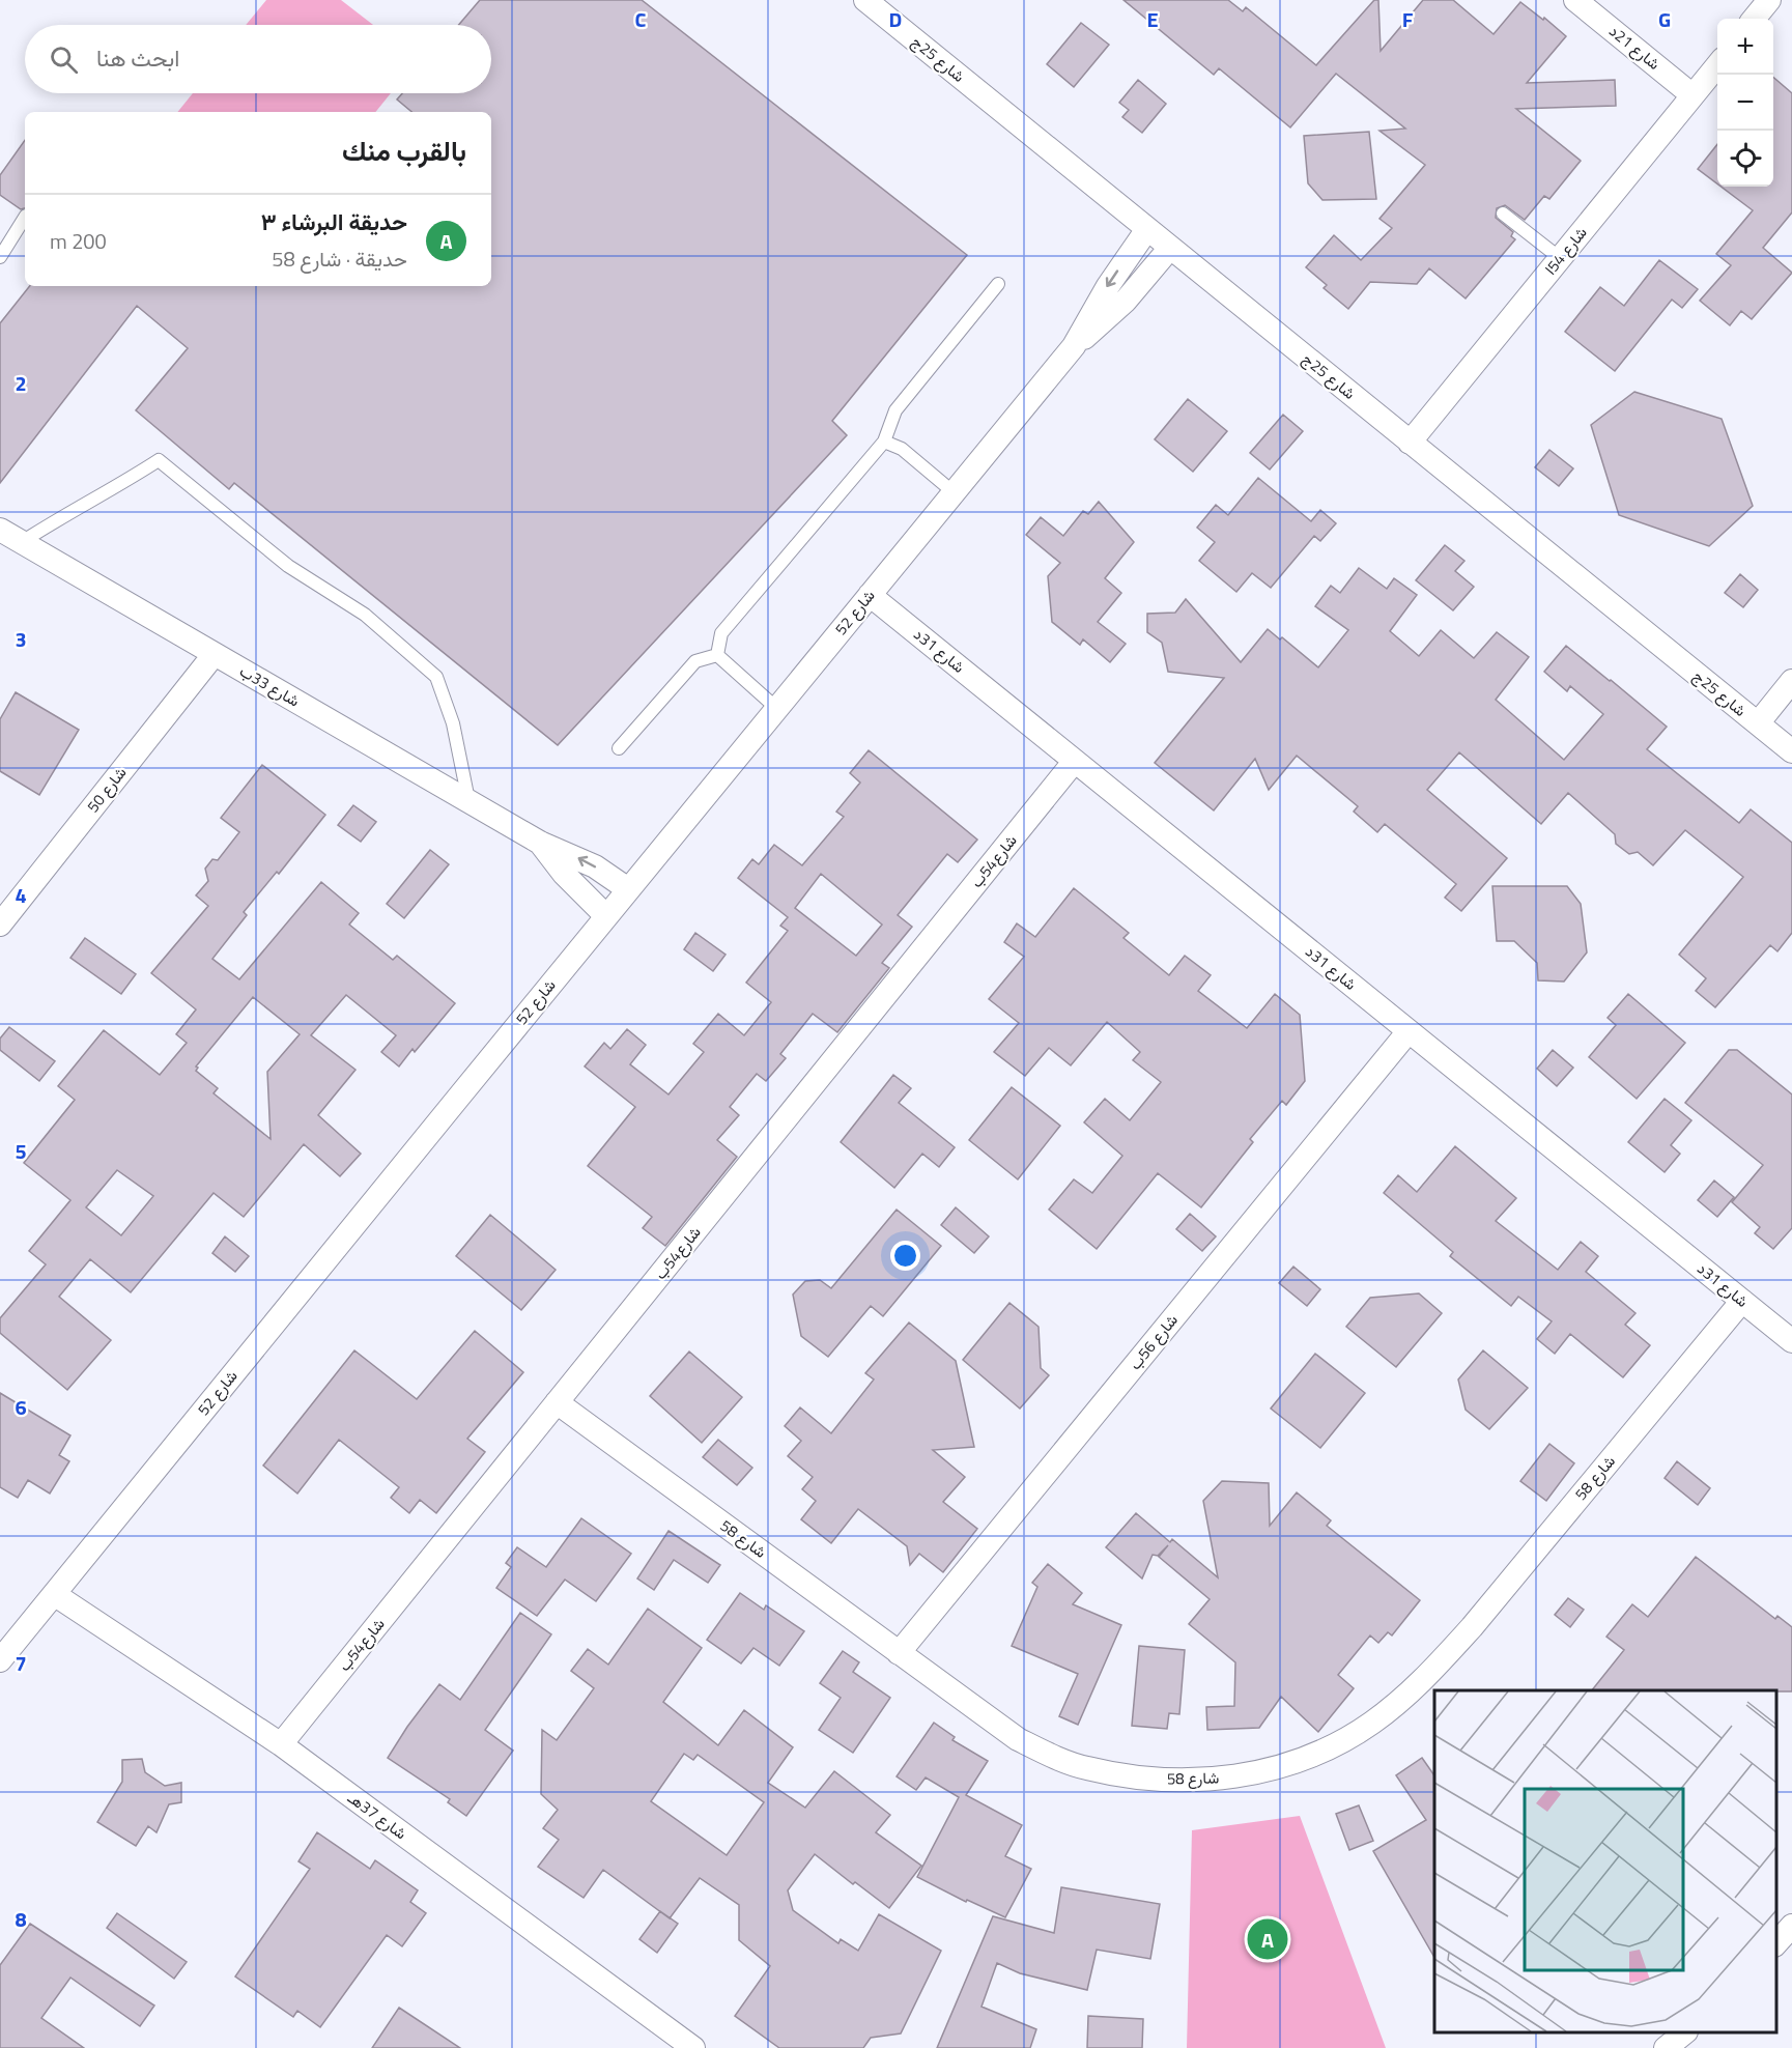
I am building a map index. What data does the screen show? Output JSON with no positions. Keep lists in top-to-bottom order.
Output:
{
  "streets": {
    "street": [
      "شارع 21د",
      "شارع 25ج",
      "شارع 54ا",
      "شارع 52",
      "شارع 31د",
      "شارع 33ب",
      "شارع 50",
      "شارع54ب",
      "شارع 56ب",
      "شارع 58",
      "شارع 37هـ"
    ]
  },
  "crossings": [
    ["شارع 21د", "شارع 54ا"],
    ["شارع 25ج", "شارع 54ا"],
    ["شارع 25ج", "شارع 52"],
    ["شارع 52", "شارع 31د"],
    ["شارع 52", "شارع 33ب"],
    ["شارع 52", "شارع 37هـ"],
    ["شارع 31د", "شارع54ب"],
    ["شارع 31د", "شارع 56ب"],
    ["شارع 31د", "شارع 58"],
    ["شارع 33ب", "شارع 50"],
    ["شارع54ب", "شارع 58"],
    ["شارع54ب", "شارع 37هـ"],
    ["شارع 56ب", "شارع 58"]
  ],
  "page": {
    "map_buttons": ["+", "−"],
    "search": "ابحث هنا",
    "heading": "بالقرب منك",
    "list": [
      {
        "mark": "A",
        "name": "حديقة البرشاء ٣",
        "note": "حديقة · شارع 58",
        "value": "200 m"
      }
    ],
    "pins": "A"
  },
  "grid": {
    "columns": [
      "C",
      "D",
      "E",
      "F",
      "G"
    ],
    "rows": [
      "2",
      "3",
      "4",
      "5",
      "6",
      "7",
      "8"
    ]
  }
}
